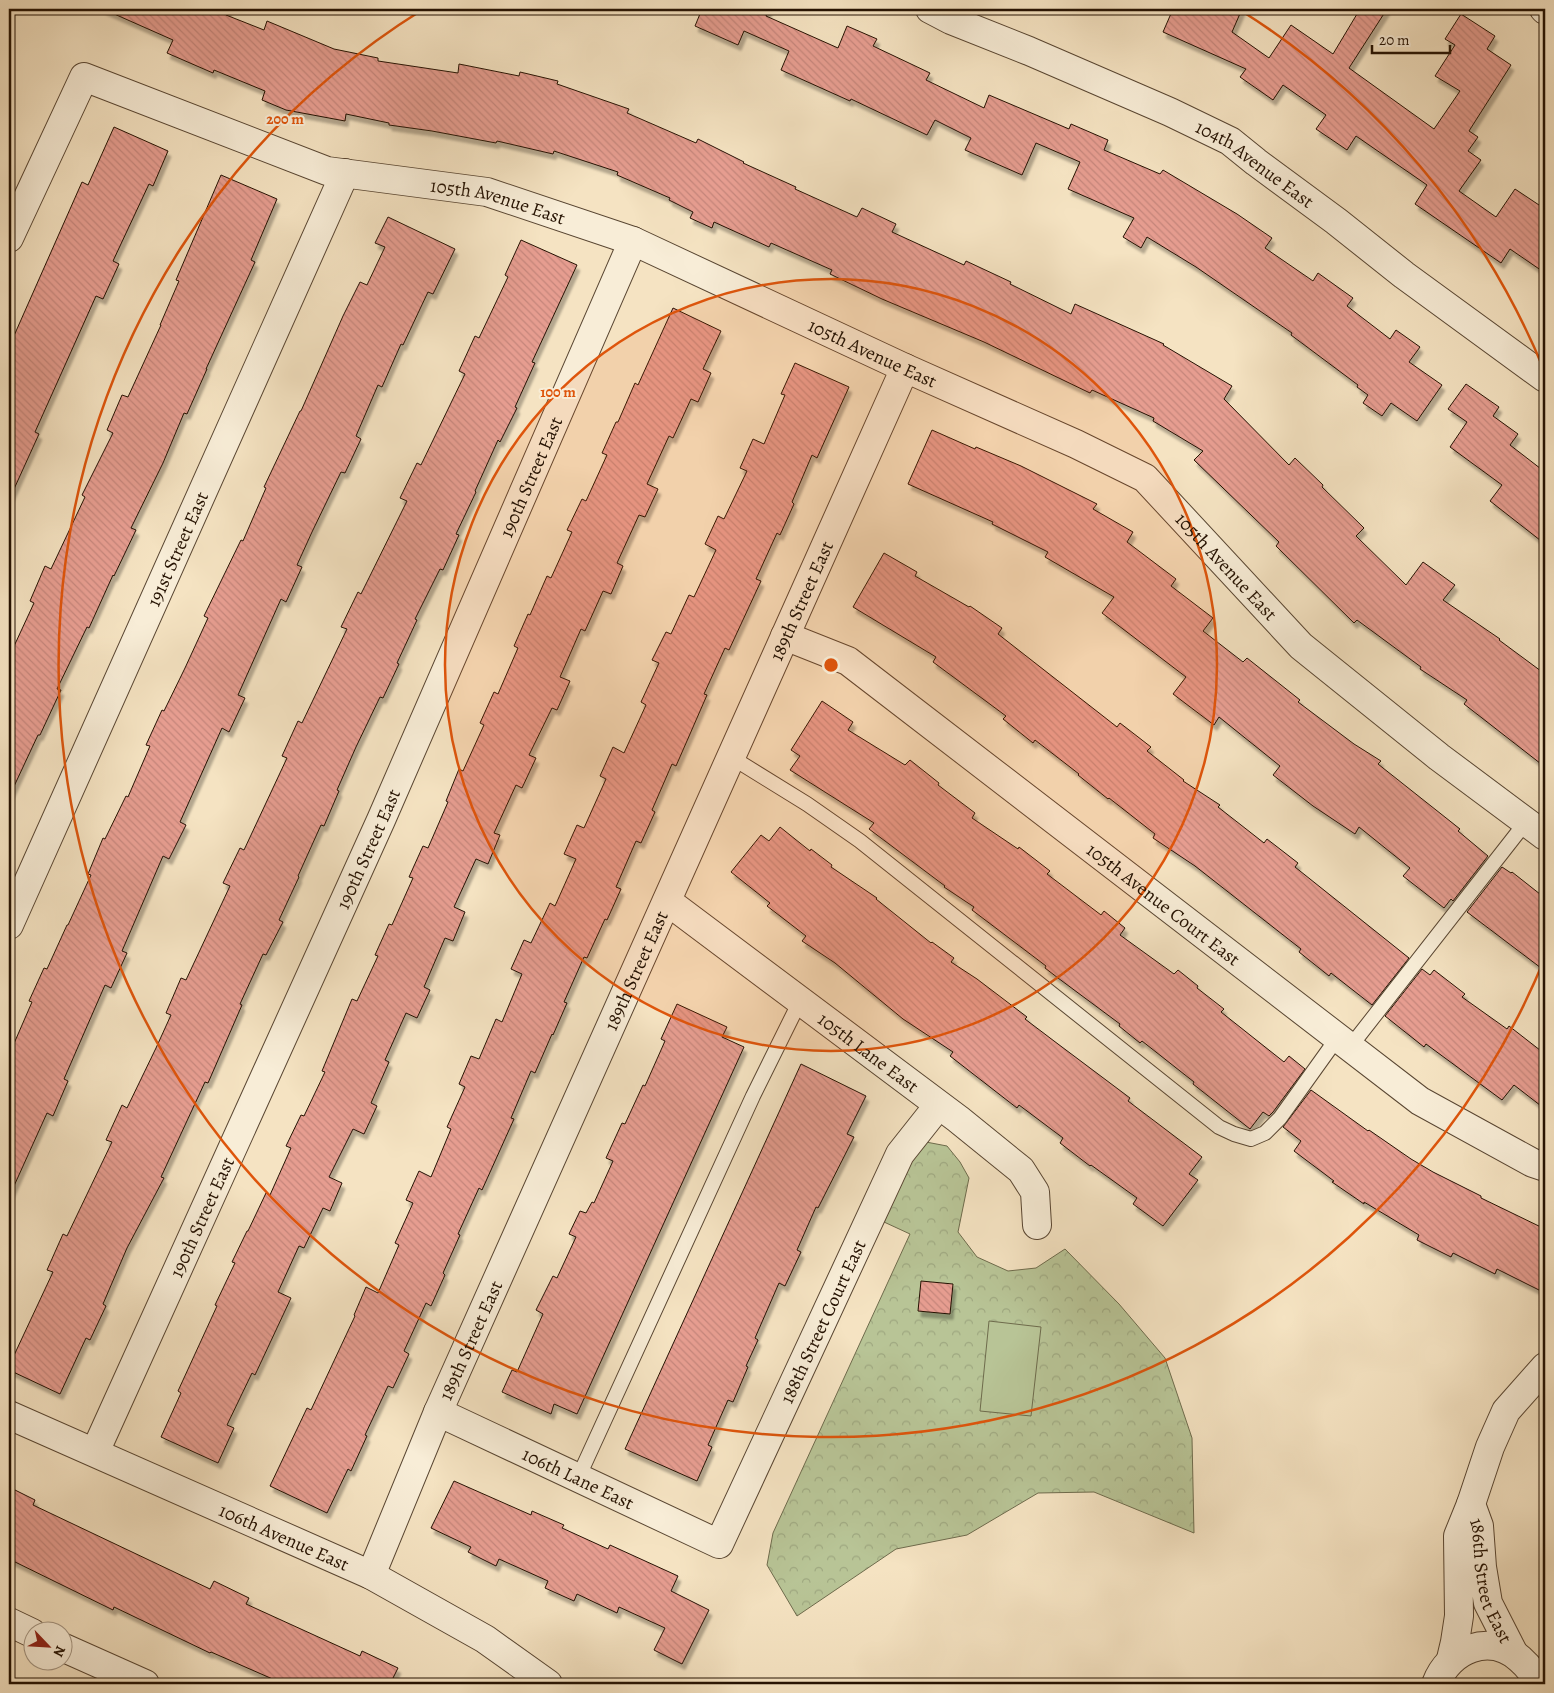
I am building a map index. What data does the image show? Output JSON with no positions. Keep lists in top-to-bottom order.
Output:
{
  "streets": {
    "street": [
      "104th Avenue East",
      "105th Avenue East",
      "190th Street East",
      "191st Street East",
      "189th Street East",
      "105th Avenue Court East",
      "105th Lane East",
      "188th Street Court East",
      "106th Lane East",
      "106th Avenue East",
      "186th Street East"
    ]
  },
  "crossings": [
    ["105th Avenue East", "190th Street East"],
    ["105th Avenue East", "191st Street East"],
    ["105th Avenue East", "189th Street East"],
    ["190th Street East", "106th Avenue East"],
    ["189th Street East", "105th Avenue Court East"],
    ["189th Street East", "105th Lane East"],
    ["189th Street East", "106th Lane East"],
    ["189th Street East", "106th Avenue East"],
    ["105th Lane East", "188th Street Court East"],
    ["188th Street Court East", "106th Lane East"]
  ],
  "scale_bar": "20 m",
  "north": "bottom right",
  "rings": ["200 m", "100 m"]
}
